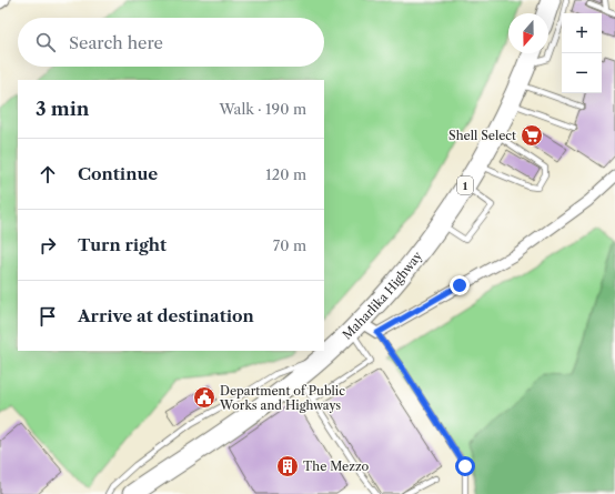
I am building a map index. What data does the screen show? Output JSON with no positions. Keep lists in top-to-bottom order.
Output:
{
  "streets": {
    "highway": ["1", "Maharlika Highway"]
  },
  "places": {
    "supermarket": ["Shell Select"],
    "public building": ["Department of Public Works and Highways"],
    "building": ["The Mezzo"]
  },
  "north": "bottom",
  "page": {
    "map_buttons": ["+", "−"],
    "search": "Search here",
    "heading": ["3 min", "Walk · 190 m"],
    "list": [
      ["Continue", "120 m"],
      ["Turn right", "70 m"],
      "Arrive at destination"
    ]
  }
}
